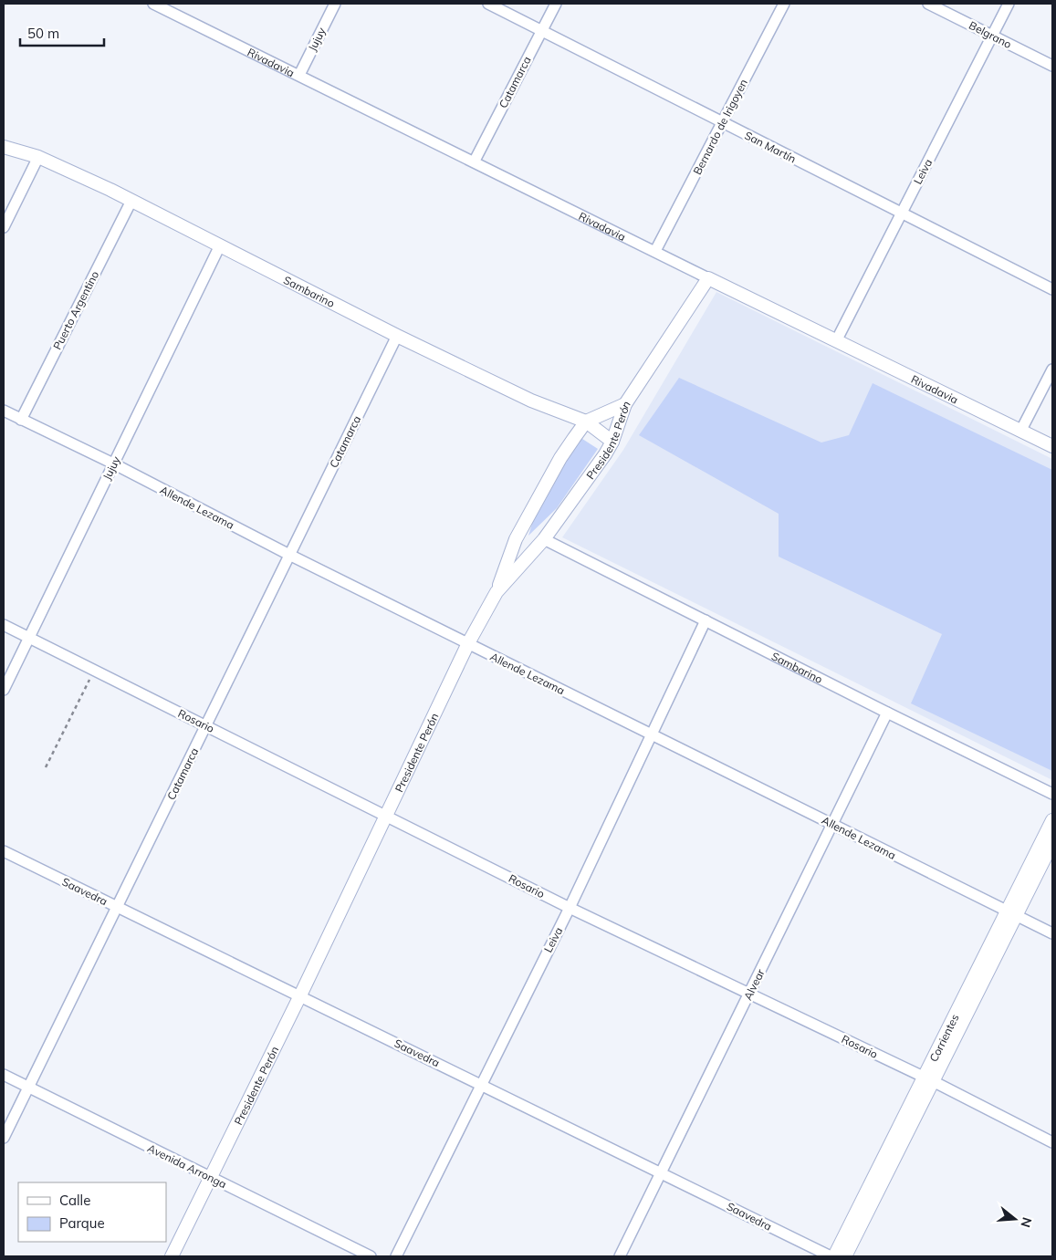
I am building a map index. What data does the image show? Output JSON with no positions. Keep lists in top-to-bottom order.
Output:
{
  "streets": {
    "street": [
      "Belgrano",
      "Jujuy",
      "Rivadavia",
      "Catamarca",
      "Bernardo de Irigoyen",
      "San Martín",
      "Leiva",
      "Sambarino",
      "Puerto Argentino",
      "Presidente Perón",
      "Allende Lezama",
      "Rosario",
      "Saavedra",
      "Alvear",
      "Corrientes",
      "Avenida Arronga"
    ]
  },
  "crossings": [
    ["Belgrano", "Leiva"],
    ["Jujuy", "Rivadavia"],
    ["Jujuy", "Sambarino"],
    ["Jujuy", "Allende Lezama"],
    ["Jujuy", "Rosario"],
    ["Rivadavia", "Catamarca"],
    ["Rivadavia", "Bernardo de Irigoyen"],
    ["Rivadavia", "Leiva"],
    ["Rivadavia", "Presidente Perón"],
    ["Catamarca", "San Martín"],
    ["Catamarca", "Sambarino"],
    ["Catamarca", "Allende Lezama"],
    ["Catamarca", "Rosario"],
    ["Catamarca", "Saavedra"],
    ["Catamarca", "Avenida Arronga"],
    ["Bernardo de Irigoyen", "San Martín"],
    ["San Martín", "Leiva"],
    ["Leiva", "Sambarino"],
    ["Leiva", "Allende Lezama"],
    ["Leiva", "Rosario"],
    ["Leiva", "Saavedra"],
    ["Sambarino", "Puerto Argentino"],
    ["Sambarino", "Presidente Perón"],
    ["Sambarino", "Alvear"],
    ["Puerto Argentino", "Allende Lezama"],
    ["Presidente Perón", "Allende Lezama"],
    ["Presidente Perón", "Rosario"],
    ["Presidente Perón", "Saavedra"],
    ["Presidente Perón", "Avenida Arronga"],
    ["Allende Lezama", "Alvear"],
    ["Allende Lezama", "Corrientes"],
    ["Rosario", "Alvear"],
    ["Rosario", "Corrientes"],
    ["Saavedra", "Alvear"]
  ],
  "legend": ["Calle", "Parque"],
  "scale_bar": "50 m",
  "north": "right"
}
